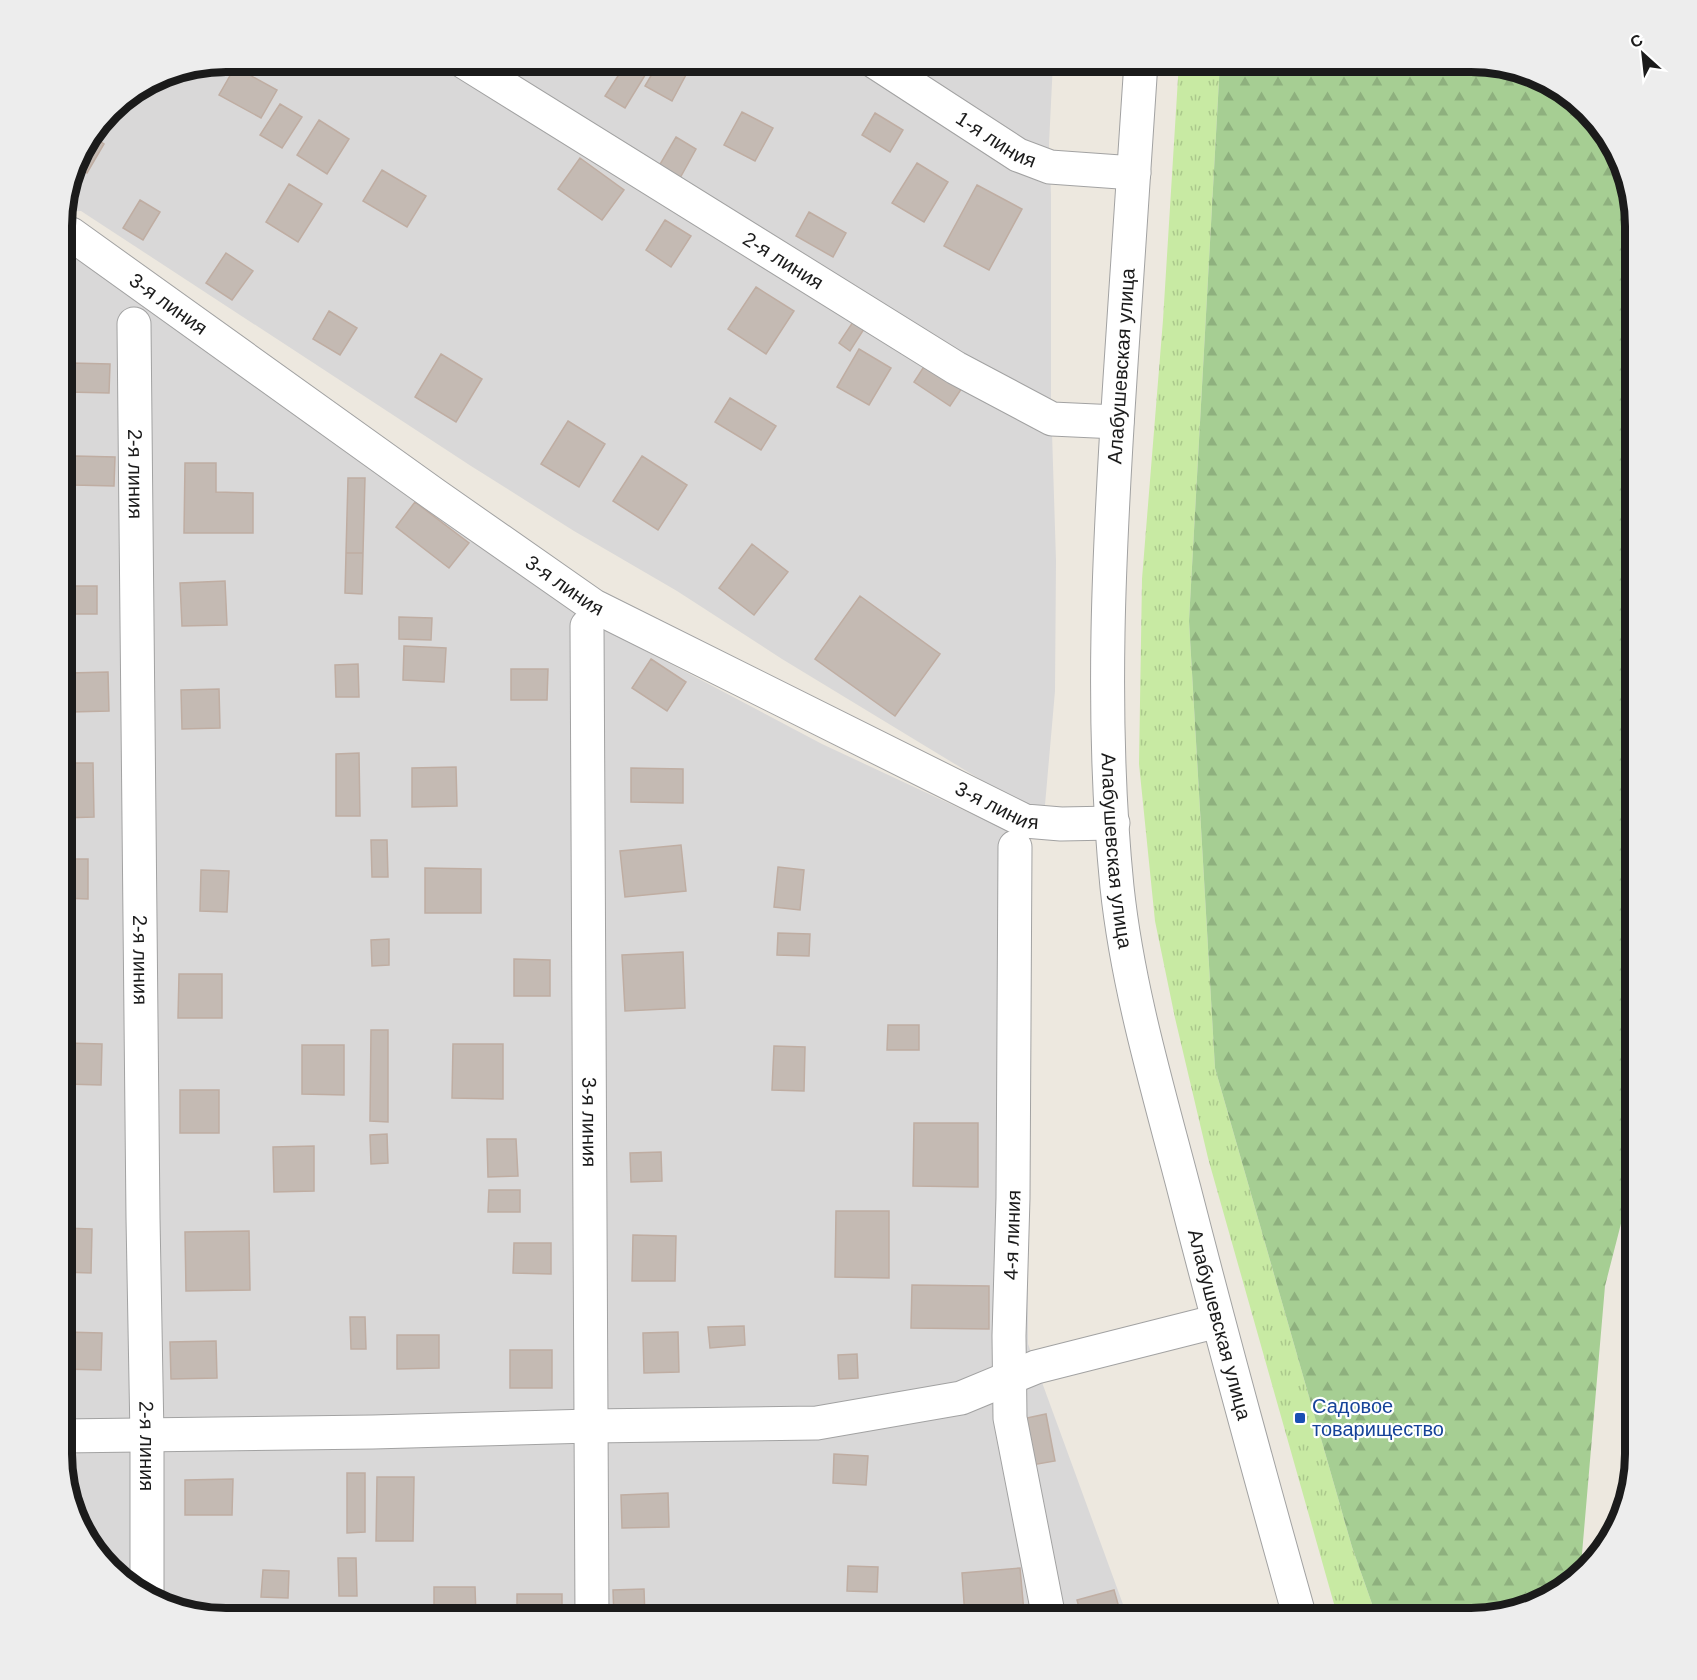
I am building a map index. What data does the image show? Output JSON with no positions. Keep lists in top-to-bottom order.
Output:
{
  "streets": {
    "street": [
      "1-я линия",
      "2-я линия",
      "3-я линия",
      "Алабушевская улица",
      "4-я линия"
    ]
  },
  "crossings": [
    ["1-я линия", "Алабушевская улица"],
    ["2-я линия", "Алабушевская улица"],
    ["3-я линия", "Алабушевская улица"]
  ],
  "places": {
    "transit": ["Садовое товарищество"]
  },
  "north": "top left"
}
